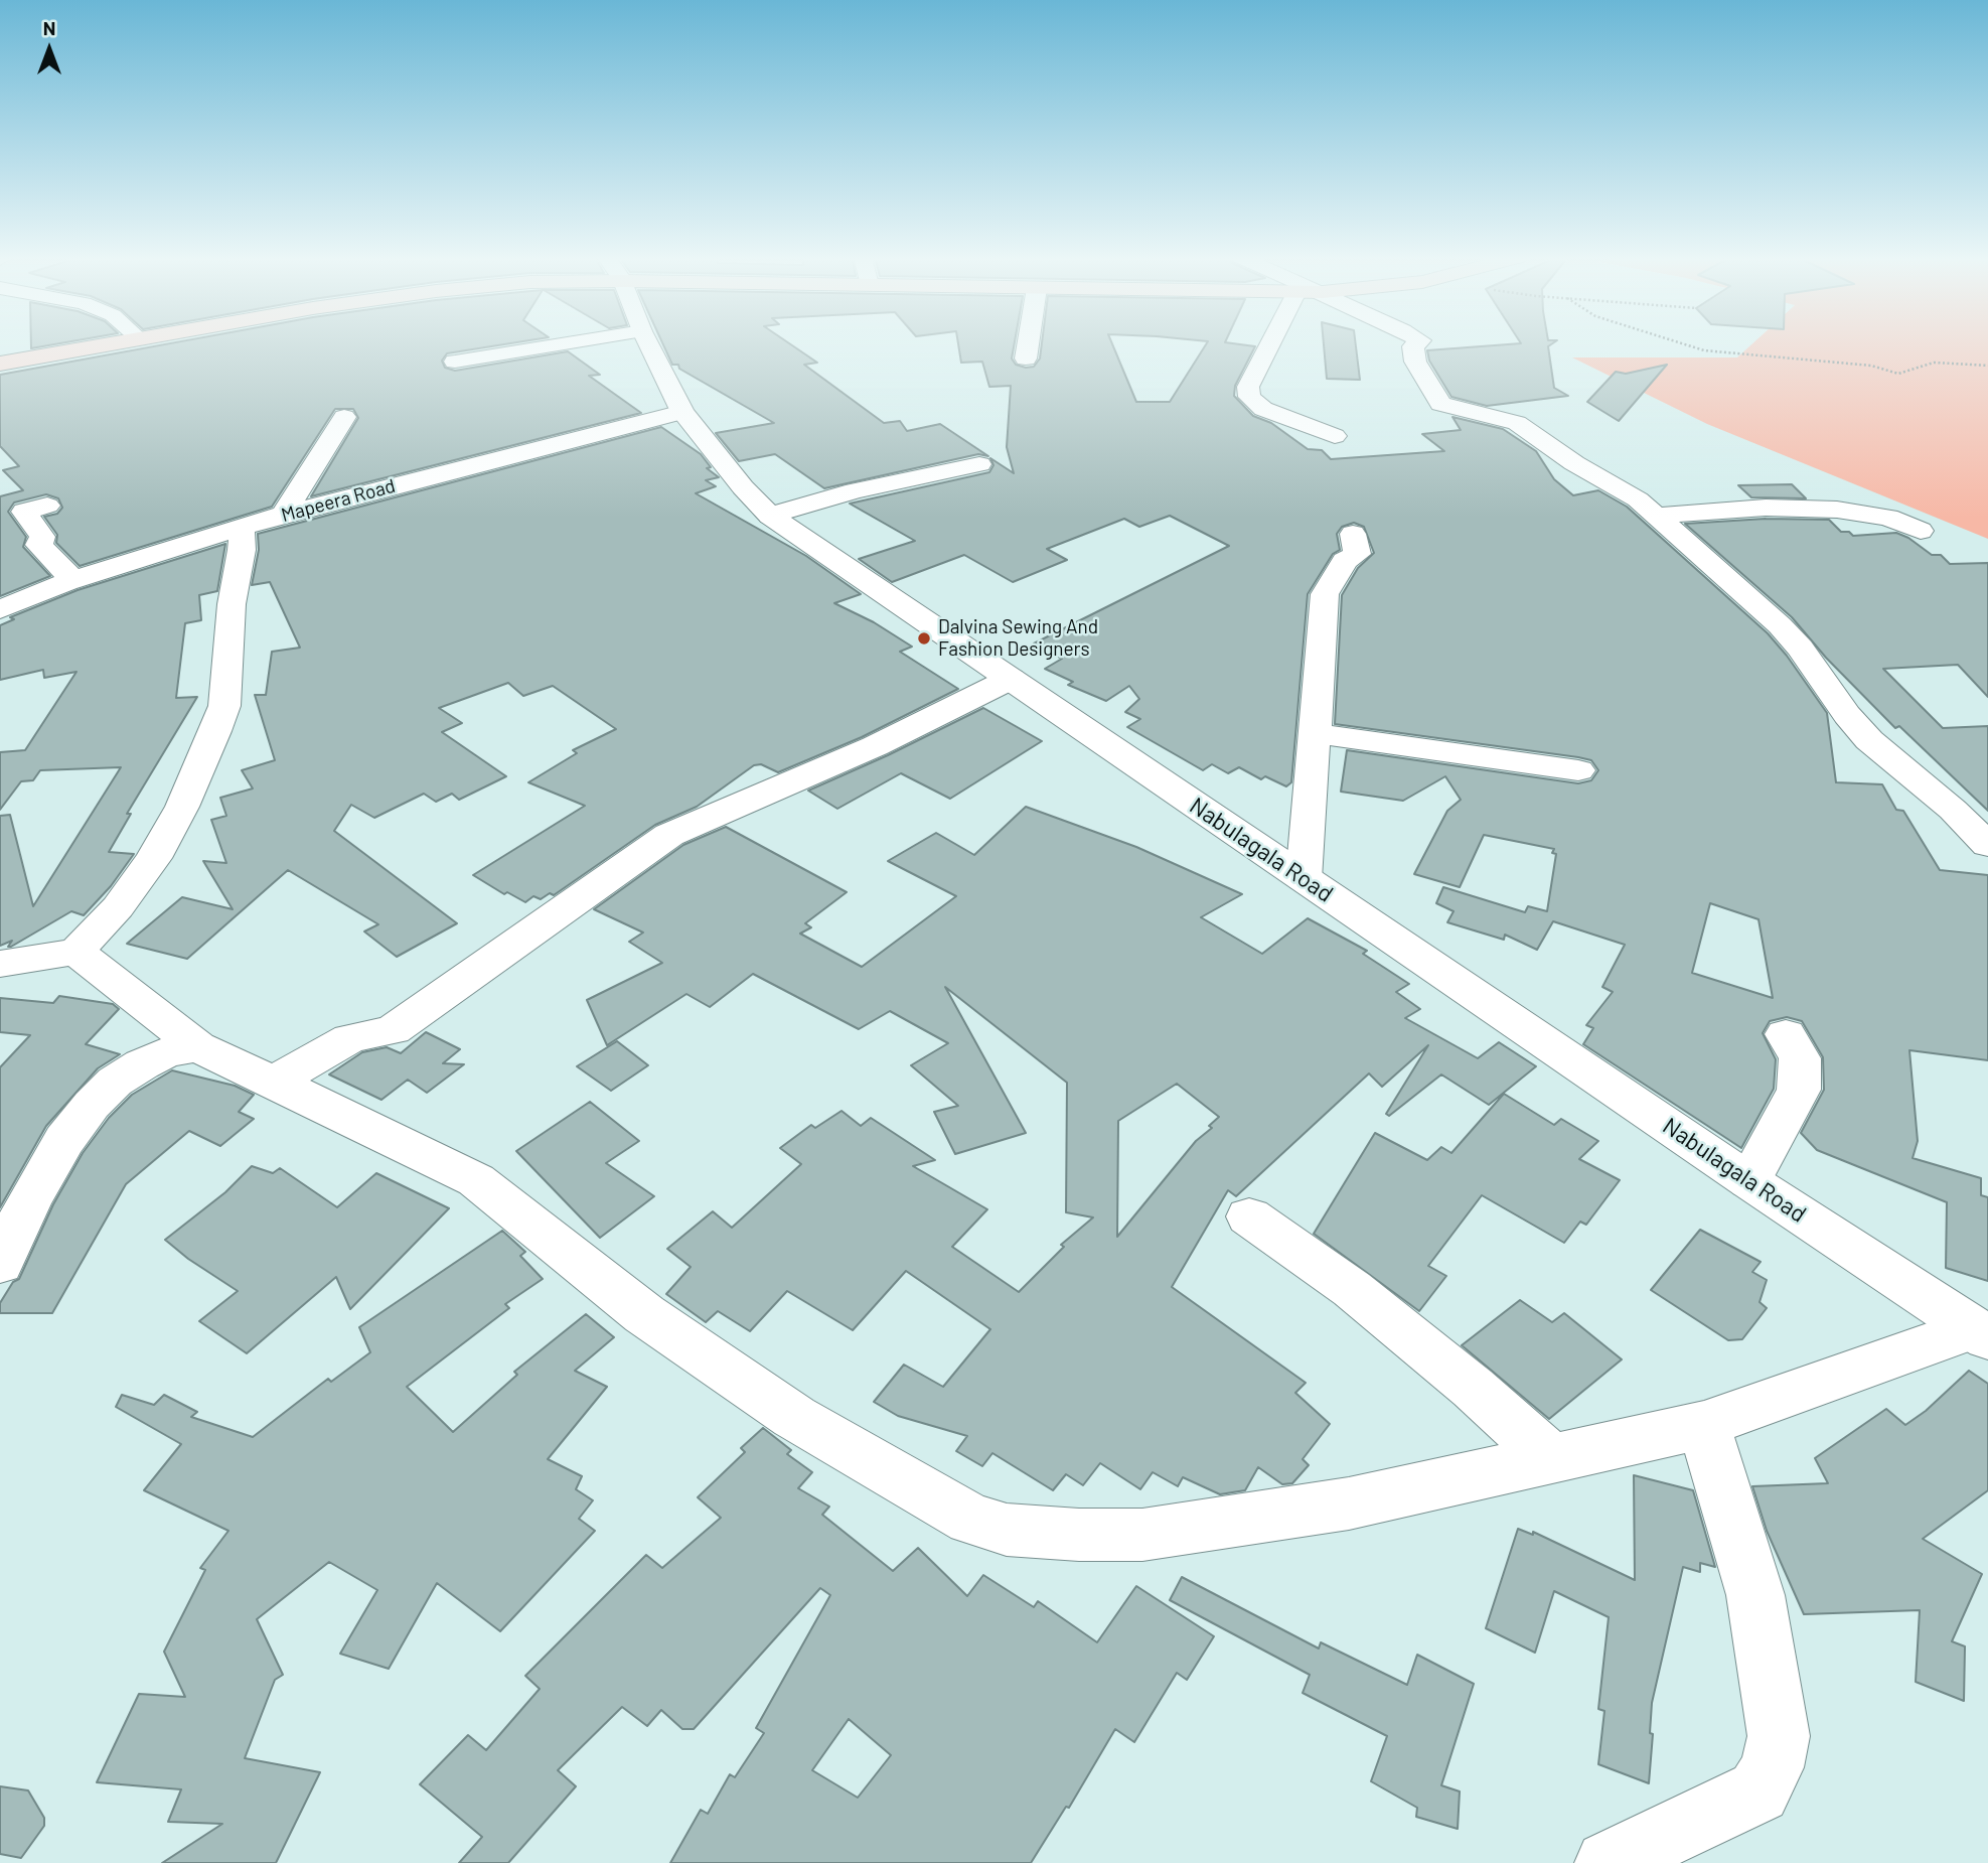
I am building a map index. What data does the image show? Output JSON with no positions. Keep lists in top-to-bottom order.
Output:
{
  "streets": {
    "street": ["Mapeera Road", "Nabulagala Road"]
  },
  "crossings": [
    ["Mapeera Road", "Nabulagala Road"]
  ],
  "places": ["Dalvina Sewing And Fashion Designers"],
  "north": "top"
}
